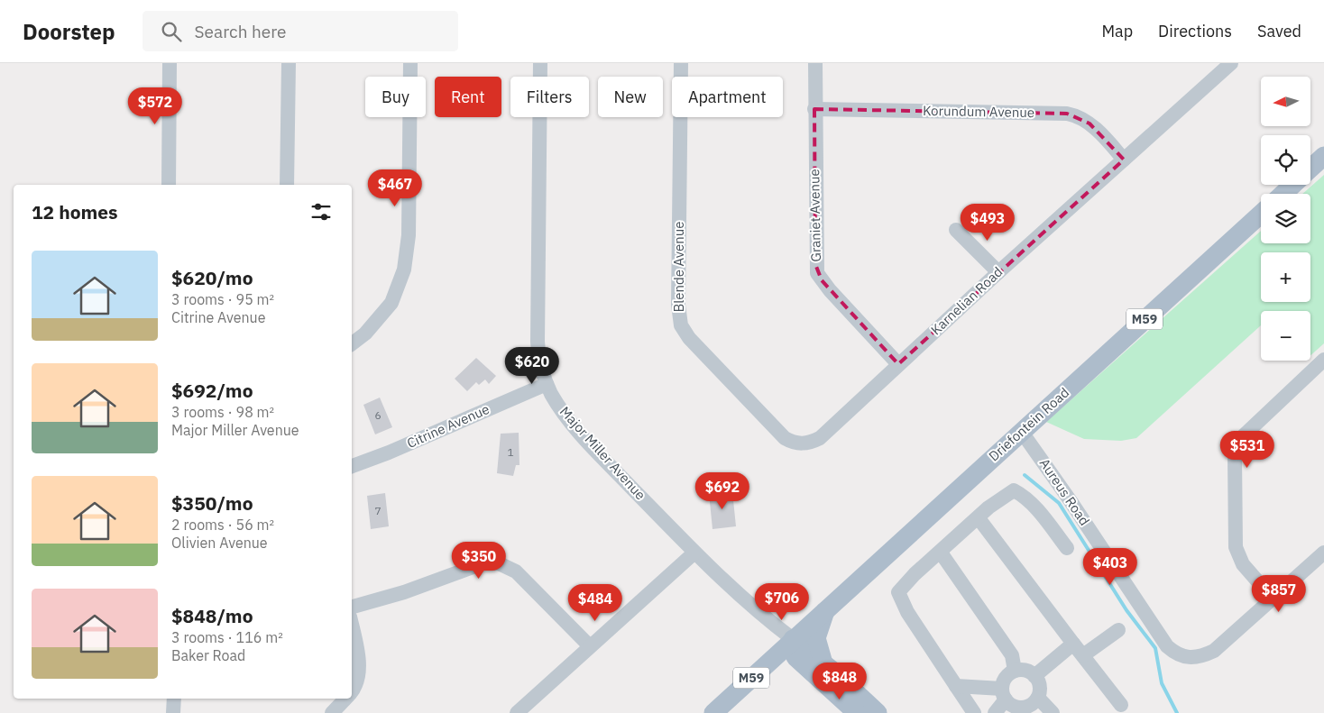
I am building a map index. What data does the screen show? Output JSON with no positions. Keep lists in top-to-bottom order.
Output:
{
  "streets": {
    "main road": ["M59", "Driefontein Road"],
    "street": [
      "Korundum Avenue",
      "Graniet Avenue",
      "Blende Avenue",
      "Karnelian Road",
      "Citrine Avenue",
      "Major Miller Avenue",
      "Aureus Road"
    ]
  },
  "crossings": [
    ["Korundum Avenue", "Graniet Avenue"],
    ["Korundum Avenue", "Karnelian Road"],
    ["Graniet Avenue", "Karnelian Road"],
    ["Blende Avenue", "Karnelian Road"],
    ["M59", "Driefontein Road"],
    ["M59", "Major Miller Avenue"],
    ["Driefontein Road", "Major Miller Avenue"],
    ["Driefontein Road", "Aureus Road"],
    ["Citrine Avenue", "Major Miller Avenue"]
  ],
  "house_numbers": ["6", "1", "7"],
  "north": "left",
  "page": {
    "header": "Doorstep",
    "search": "Search here",
    "nav": ["Map", "Directions", "Saved"],
    "map_buttons": ["+", "−"],
    "chip": [
      "Buy",
      "Rent",
      "Filters",
      "New",
      "Apartment"
    ],
    "price": [
      "$572",
      "$467",
      "$493",
      "$620",
      "$531",
      "$692",
      "$350",
      "$403",
      "$857",
      "$706",
      "$484",
      "$848"
    ],
    "heading": "12 homes",
    "list": [
      {
        "name": "$620/mo",
        "note": "3 rooms · 95 m² · Citrine Avenue"
      },
      {
        "name": "$692/mo",
        "note": "3 rooms · 98 m² · Major Miller Avenue"
      },
      {
        "name": "$350/mo",
        "note": "2 rooms · 56 m² · Olivien Avenue"
      },
      {
        "name": "$848/mo",
        "note": "3 rooms · 116 m² · Baker Road"
      }
    ]
  }
}
